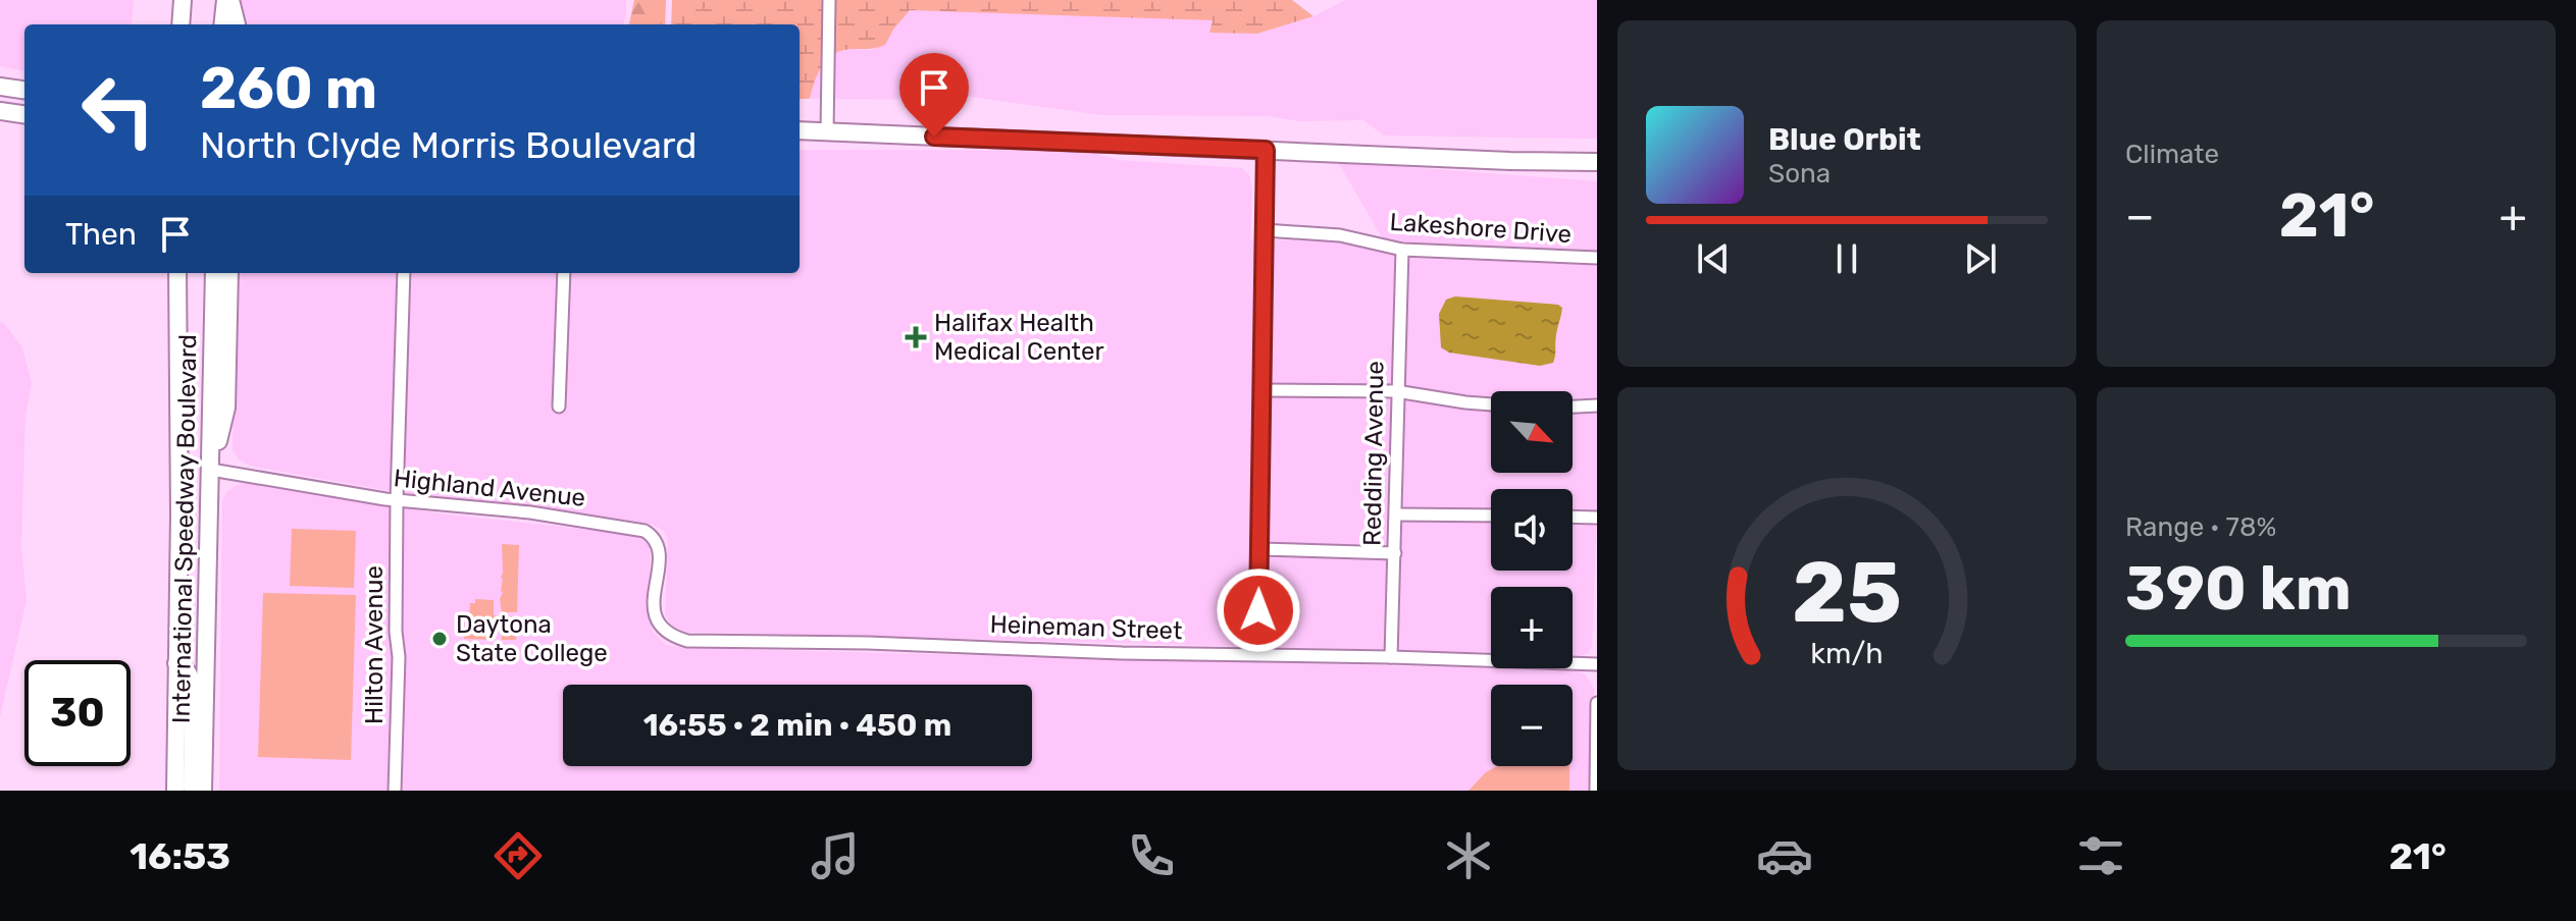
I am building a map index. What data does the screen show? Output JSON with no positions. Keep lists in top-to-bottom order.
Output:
{
  "streets": {
    "main road": ["International Speedway Boulevard"],
    "street": [
      "Lakeshore Drive",
      "Redding Avenue",
      "Highland Avenue",
      "Heineman Street",
      "Hilton Avenue"
    ]
  },
  "crossings": [
    ["Lakeshore Drive", "Redding Avenue"],
    ["Redding Avenue", "Heineman Street"],
    ["Highland Avenue", "International Speedway Boulevard"],
    ["Highland Avenue", "Heineman Street"],
    ["Highland Avenue", "Hilton Avenue"]
  ],
  "places": {
    "health": ["Halifax Health Medical Center"],
    "other": ["Daytona State College"]
  },
  "north": "bottom right",
  "page": {
    "tile": [
      "Climate",
      ["Range · 78%", "390 km"]
    ],
    "turn": ["260 m", "North Clyde Morris Boulevard"],
    "song": ["Blue Orbit", "Sona"],
    "heat": ["−", "21°", "+"],
    "then": "Then",
    "map_buttons": ["+", "−"],
    "limit": "30",
    "trip": "16:55 · 2 min · 450 m",
    "tabs": ["16:53", "21°"],
    "gauge": ["25", "km/h"]
  }
}
